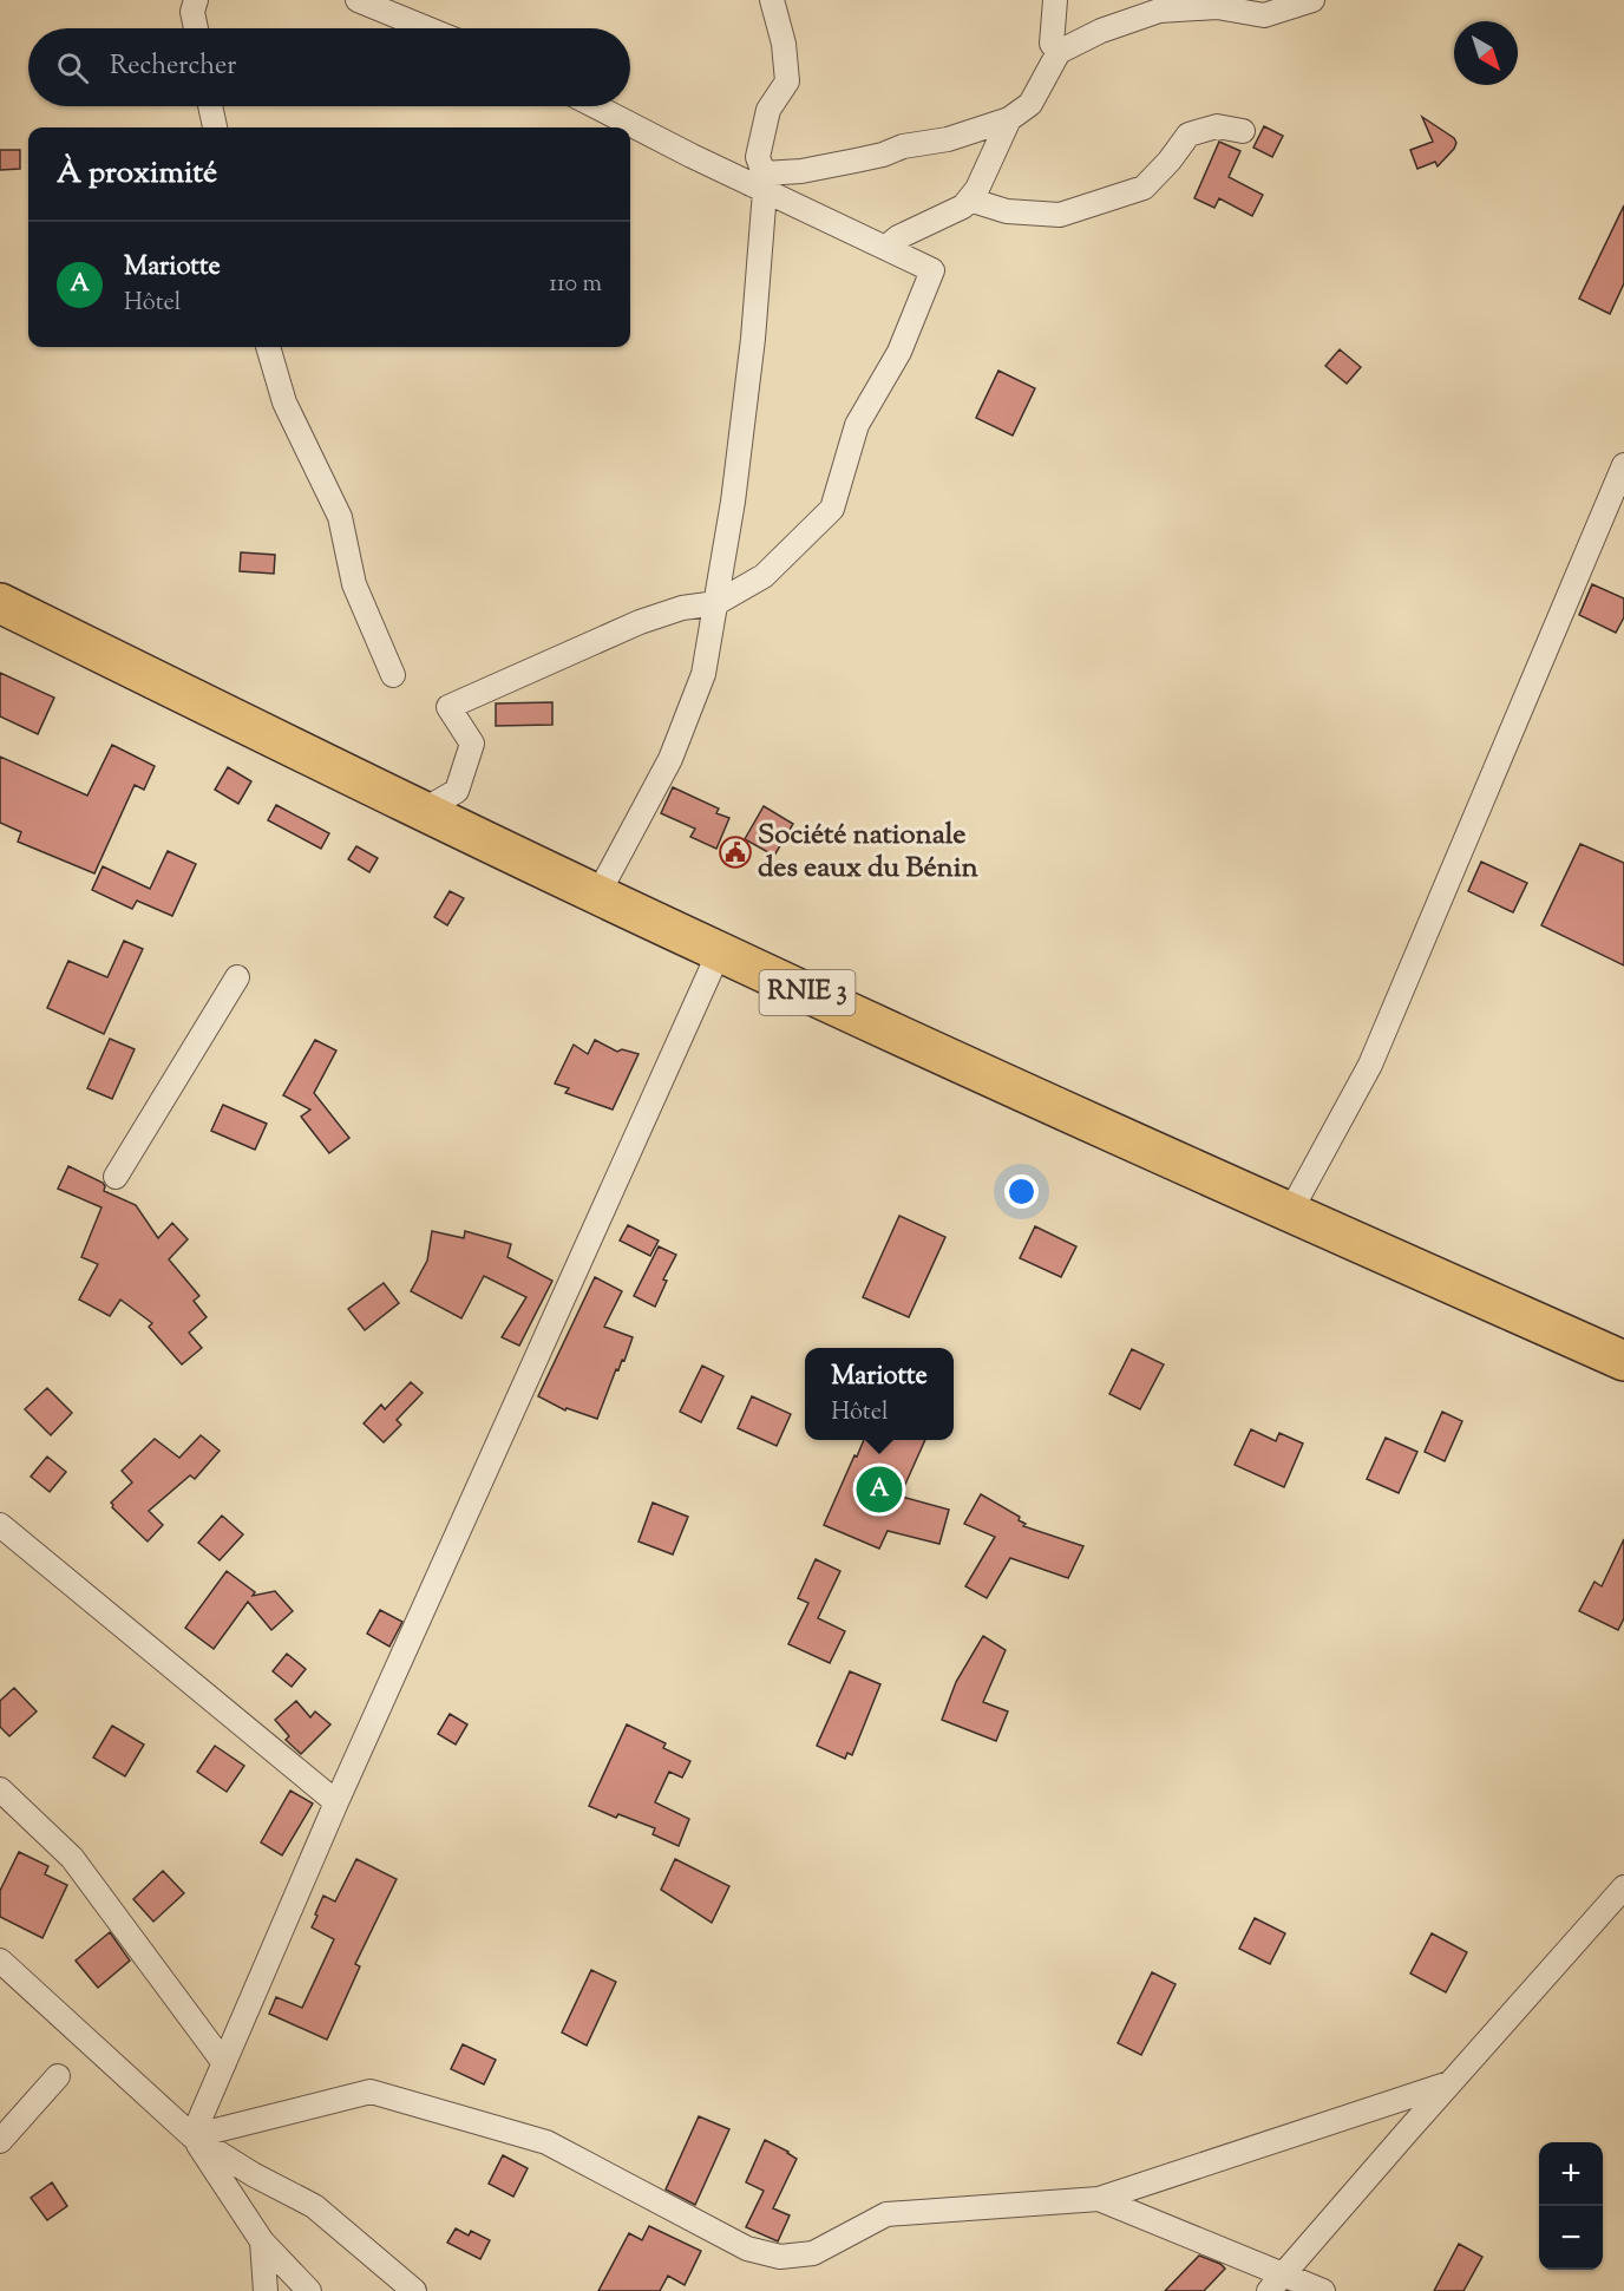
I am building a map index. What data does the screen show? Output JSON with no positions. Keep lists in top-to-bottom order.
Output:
{
  "streets": {
    "highway": ["RNIE 3"]
  },
  "places": {
    "public building": ["Société nationale des eaux du Bénin"]
  },
  "north": "bottom right",
  "page": {
    "search": "Rechercher",
    "heading": "À proximité",
    "list": [
      {
        "mark": "A",
        "name": "Mariotte",
        "note": "Hôtel",
        "value": "110 m"
      }
    ],
    "popup": ["Mariotte", "Hôtel"],
    "pins": "A",
    "map_buttons": ["+", "−"]
  }
}
